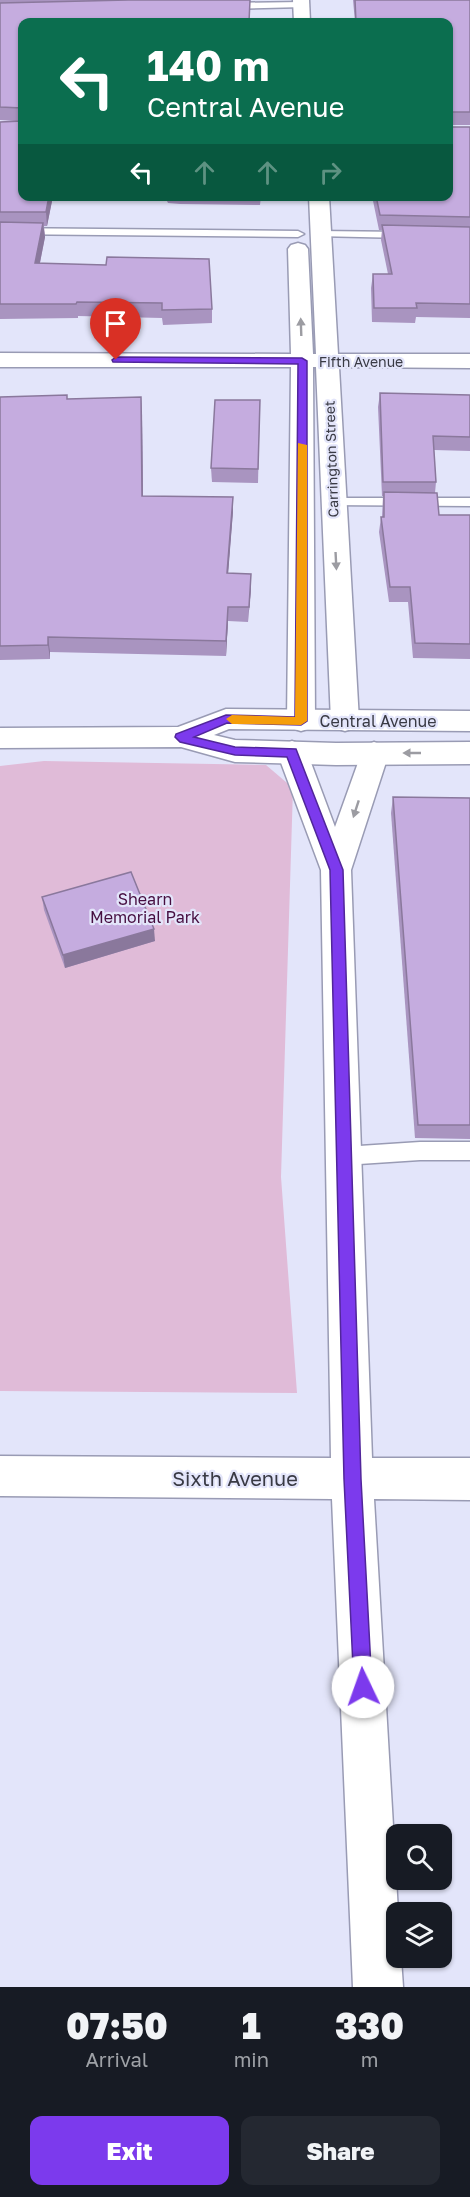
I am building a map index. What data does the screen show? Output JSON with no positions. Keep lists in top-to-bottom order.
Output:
{
  "streets": {
    "street": [
      "Fifth Avenue",
      "Carrington Street",
      "Central Avenue",
      "Sixth Avenue"
    ]
  },
  "crossings": [
    ["Fifth Avenue", "Carrington Street"],
    ["Carrington Street", "Central Avenue"]
  ],
  "parks": ["Shearn Memorial Park"],
  "page": {
    "turn": ["140 m", "Central Avenue"],
    "eta": [
      "07:50",
      "Arrival",
      "1",
      "min",
      "330",
      "m"
    ],
    "buttons": ["Exit", "Share"]
  }
}
